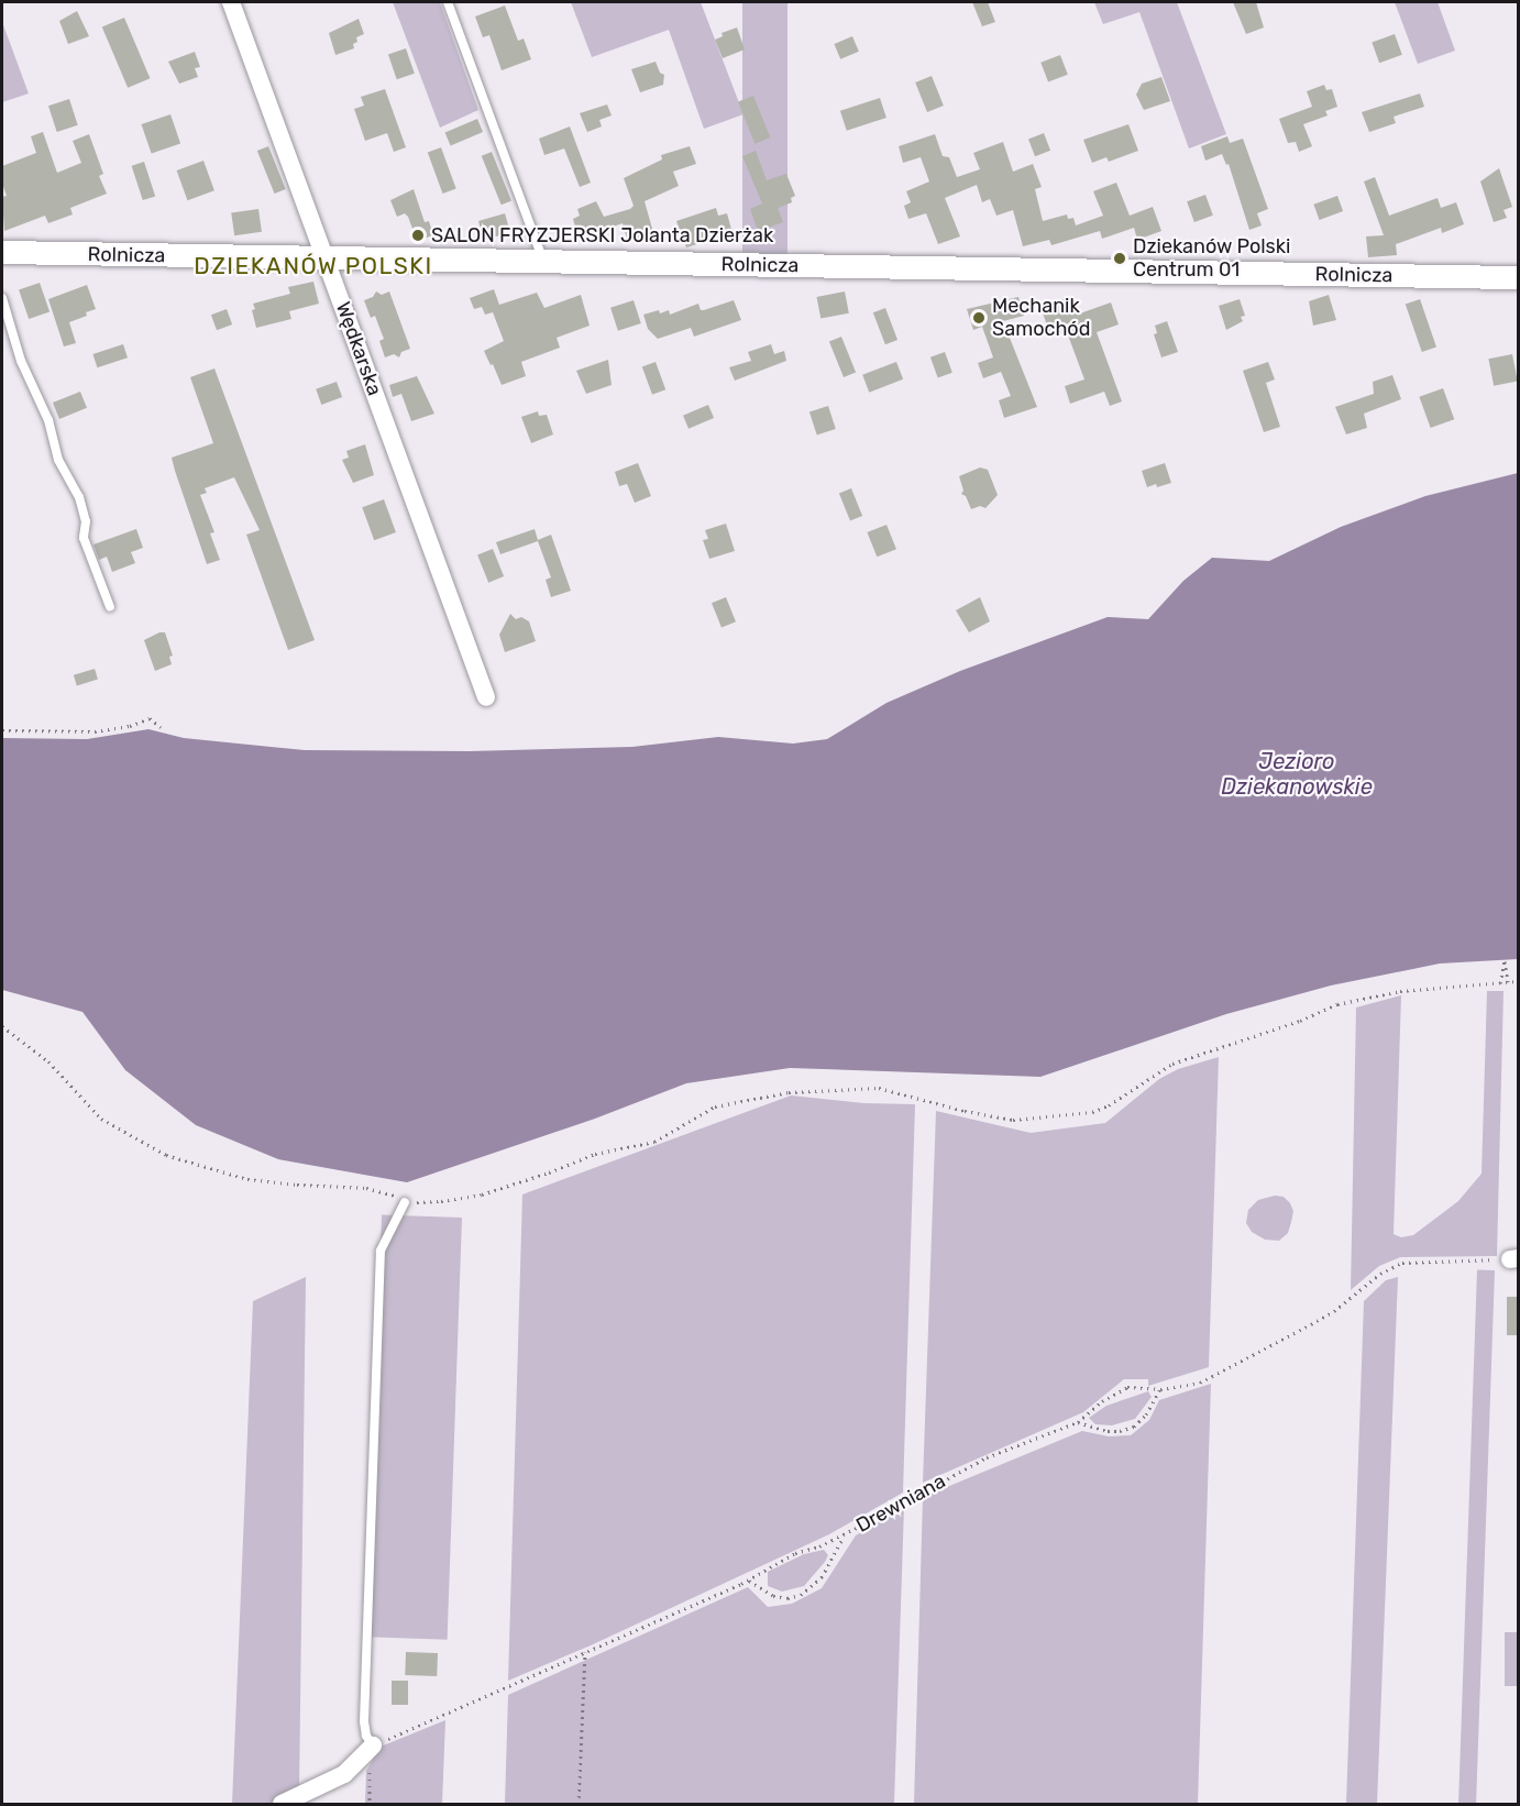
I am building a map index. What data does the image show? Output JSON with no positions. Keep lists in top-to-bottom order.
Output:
{
  "streets": {
    "street": ["Rolnicza", "Wędkarska"],
    "path": ["Drewniana"]
  },
  "crossings": [
    ["Rolnicza", "Wędkarska"]
  ],
  "districts": ["DZIEKANÓW POLSKI"],
  "water": ["Jezioro Dziekanowskie"],
  "places": ["SALON FRYZJERSKI Jolanta Dzierżak", "Dziekanów Polski Centrum 01", "Mechanik Samochód"]
}
